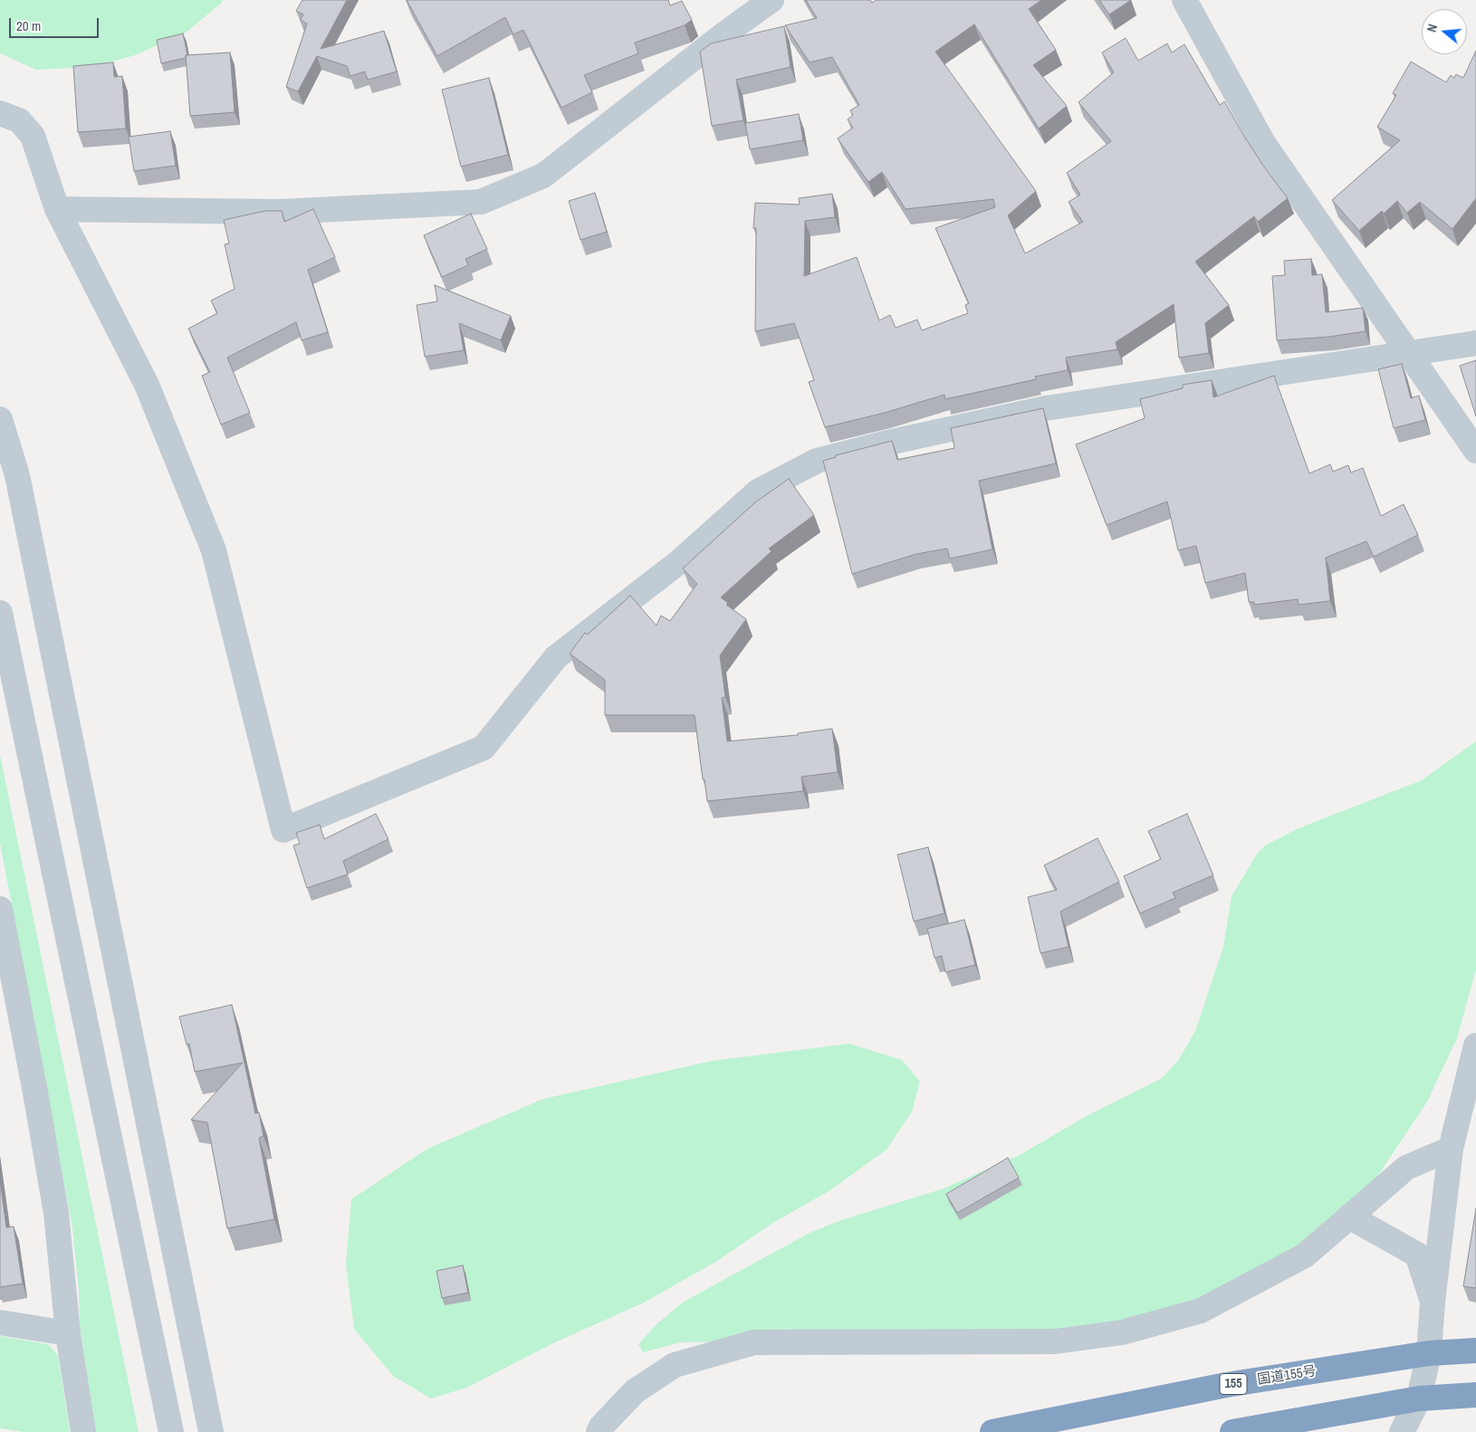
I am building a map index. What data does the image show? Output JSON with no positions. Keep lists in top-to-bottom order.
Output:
{
  "streets": {
    "highway": ["国道155号", "155"]
  },
  "scale_bar": "20 m",
  "north": "left"
}
